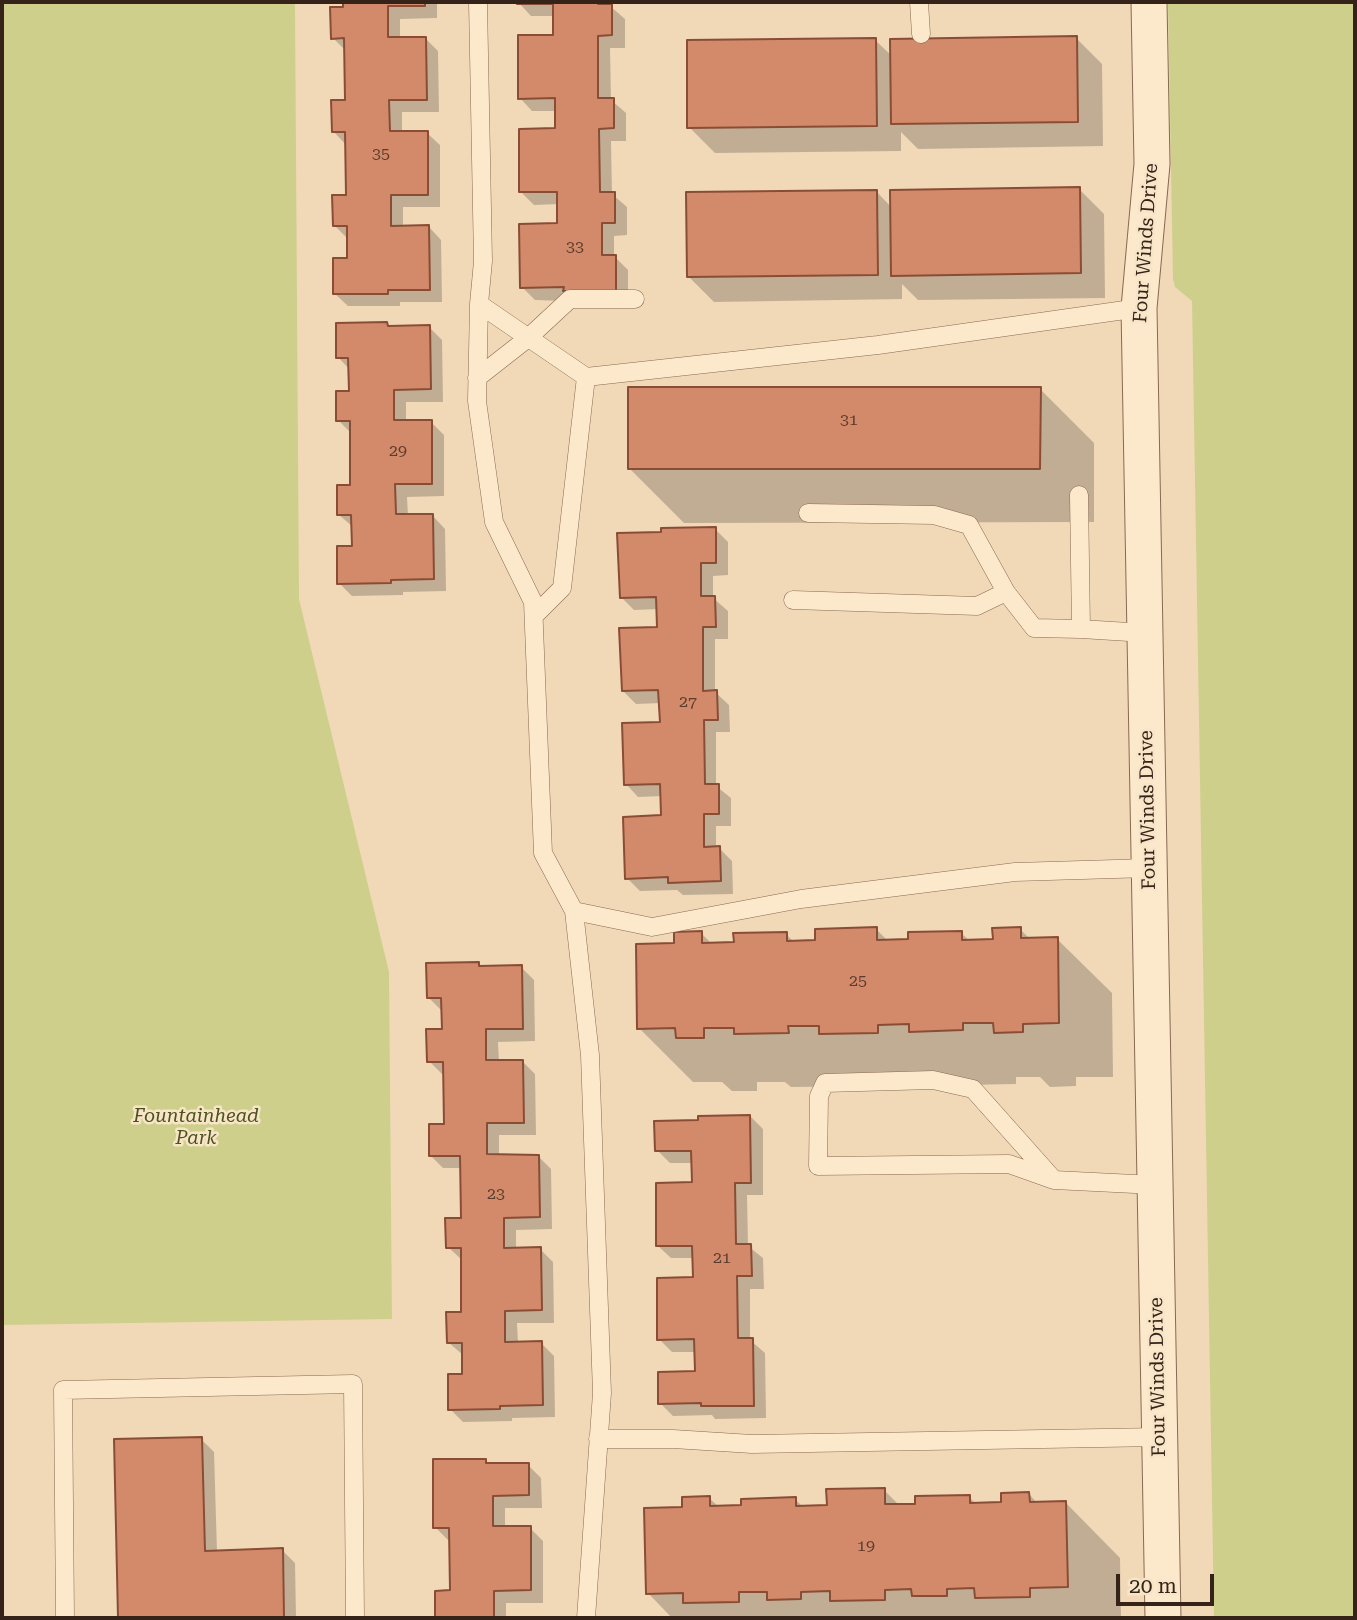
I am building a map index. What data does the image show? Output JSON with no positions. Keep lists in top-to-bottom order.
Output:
{
  "streets": {
    "street": ["Four Winds Drive"]
  },
  "parks": ["Fountainhead Park"],
  "house_numbers": [
    "35",
    "33",
    "31",
    "29",
    "27",
    "25",
    "23",
    "21",
    "19"
  ],
  "scale_bar": "20 m"
}
